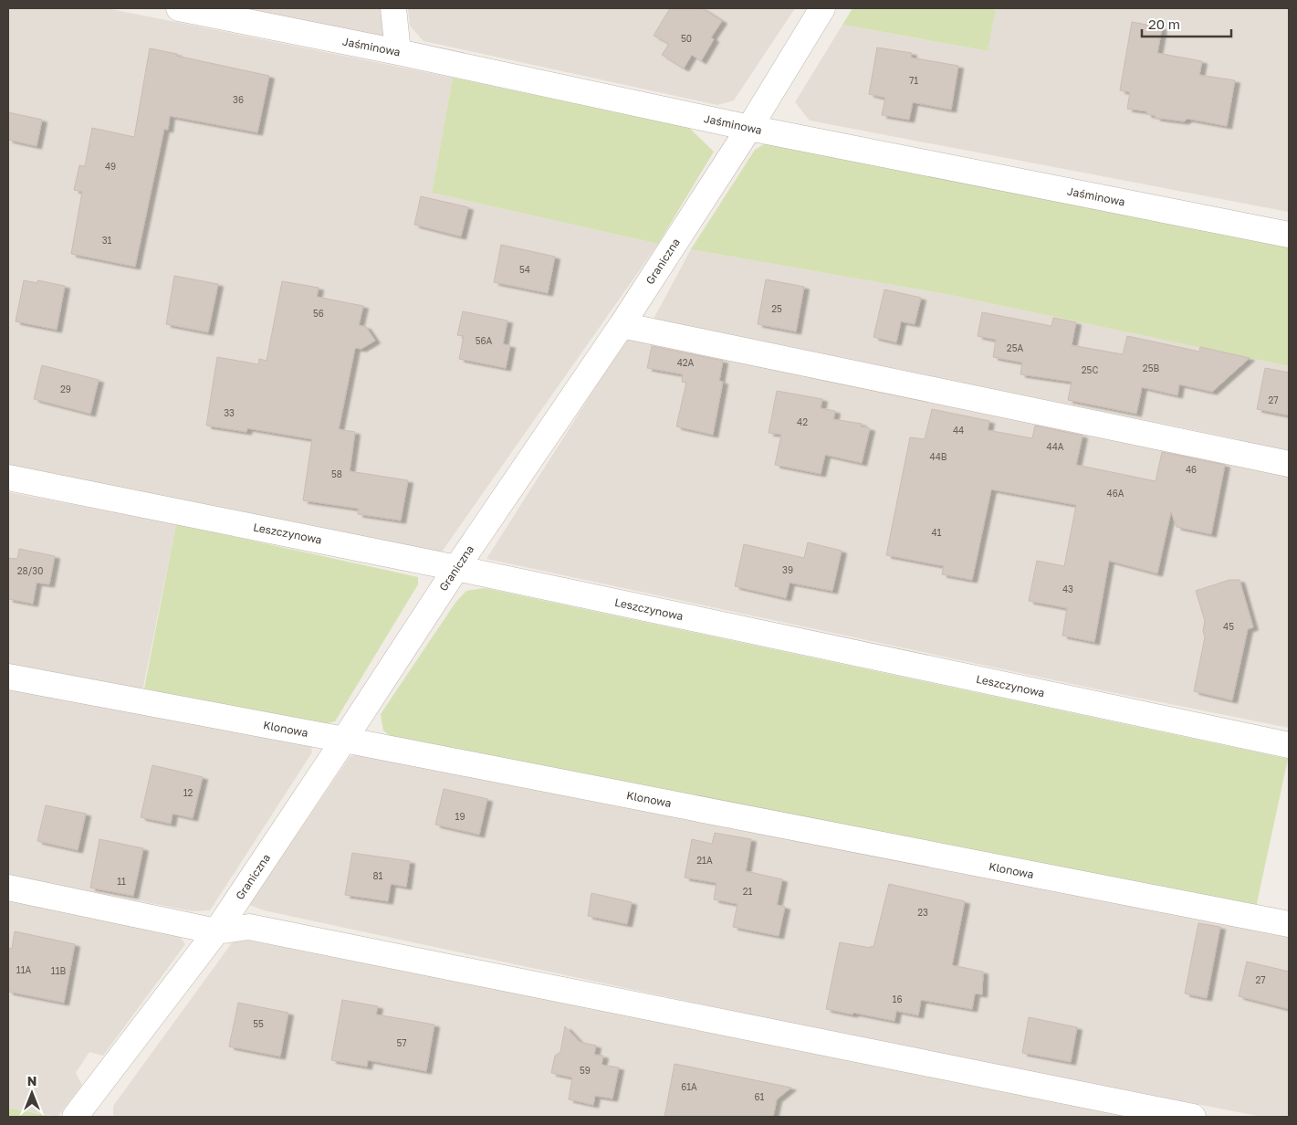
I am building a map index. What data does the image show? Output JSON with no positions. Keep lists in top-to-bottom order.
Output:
{
  "streets": {
    "street": [
      "Jaśminowa",
      "Graniczna",
      "Leszczynowa",
      "Klonowa"
    ]
  },
  "crossings": [
    ["Jaśminowa", "Graniczna"],
    ["Graniczna", "Leszczynowa"],
    ["Graniczna", "Klonowa"]
  ],
  "house_numbers": [
    "50",
    "71",
    "36",
    "49",
    "31",
    "54",
    "25",
    "56",
    "56A",
    "25A",
    "42A",
    "25B",
    "25C",
    "29",
    "27",
    "33",
    "42",
    "44",
    "44A",
    "44B",
    "46",
    "58",
    "46A",
    "41",
    "39",
    "28/30",
    "43",
    "45",
    "12",
    "19",
    "21A",
    "81",
    "11",
    "21",
    "23",
    "11A",
    "11B",
    "27",
    "16",
    "55",
    "57",
    "59",
    "61A",
    "61"
  ],
  "scale_bar": "20 m",
  "north": "top"
}
